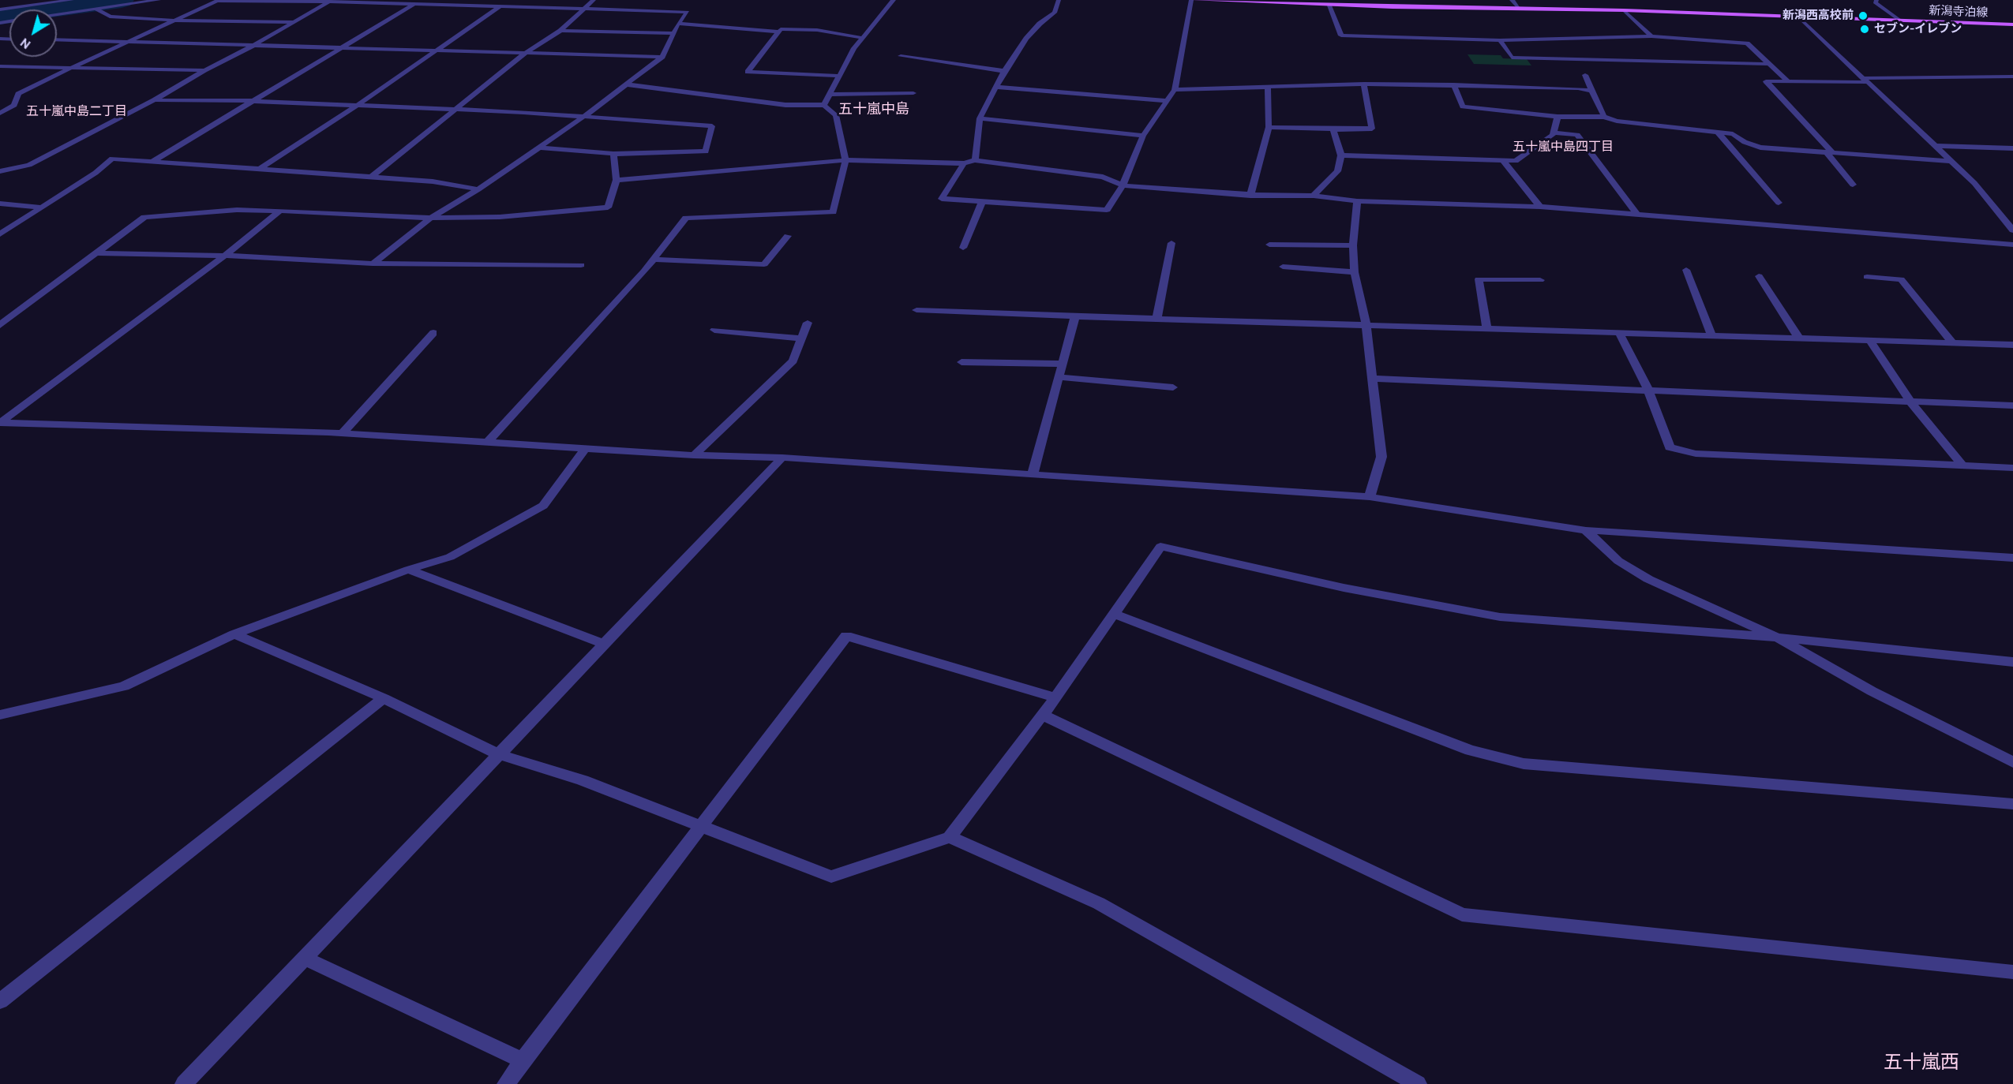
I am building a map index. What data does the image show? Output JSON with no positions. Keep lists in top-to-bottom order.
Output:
{
  "streets": {
    "main road": ["新潟寺泊線"]
  },
  "districts": [
    "五十嵐中島",
    "五十嵐中島二丁目",
    "五十嵐中島四丁目",
    "五十嵐西"
  ],
  "places": ["新潟西高校前", "セブン-イレブン"],
  "north": "bottom left"
}
